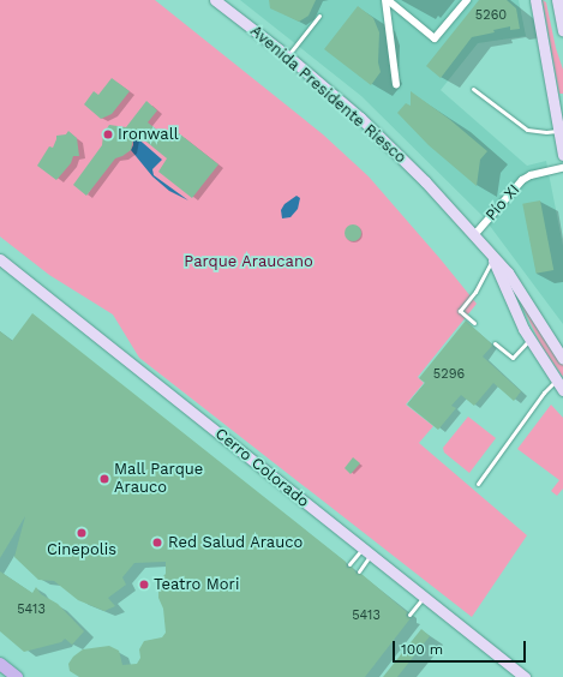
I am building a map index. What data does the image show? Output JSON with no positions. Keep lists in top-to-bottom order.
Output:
{
  "streets": {
    "main road": ["Avenida Presidente Riesco", "Cerro Colorado"],
    "street": ["Pío XI"]
  },
  "crossings": [
    ["Avenida Presidente Riesco", "Pío XI"]
  ],
  "parks": ["Parque Araucano"],
  "places": [
    "Ironwall",
    "Mall Parque Arauco",
    "Cinepolis",
    "Red Salud Arauco",
    "Teatro Mori"
  ],
  "house_numbers": [
    "5260",
    "5296",
    "5413",
    "5413"
  ],
  "scale_bar": "100 m"
}
